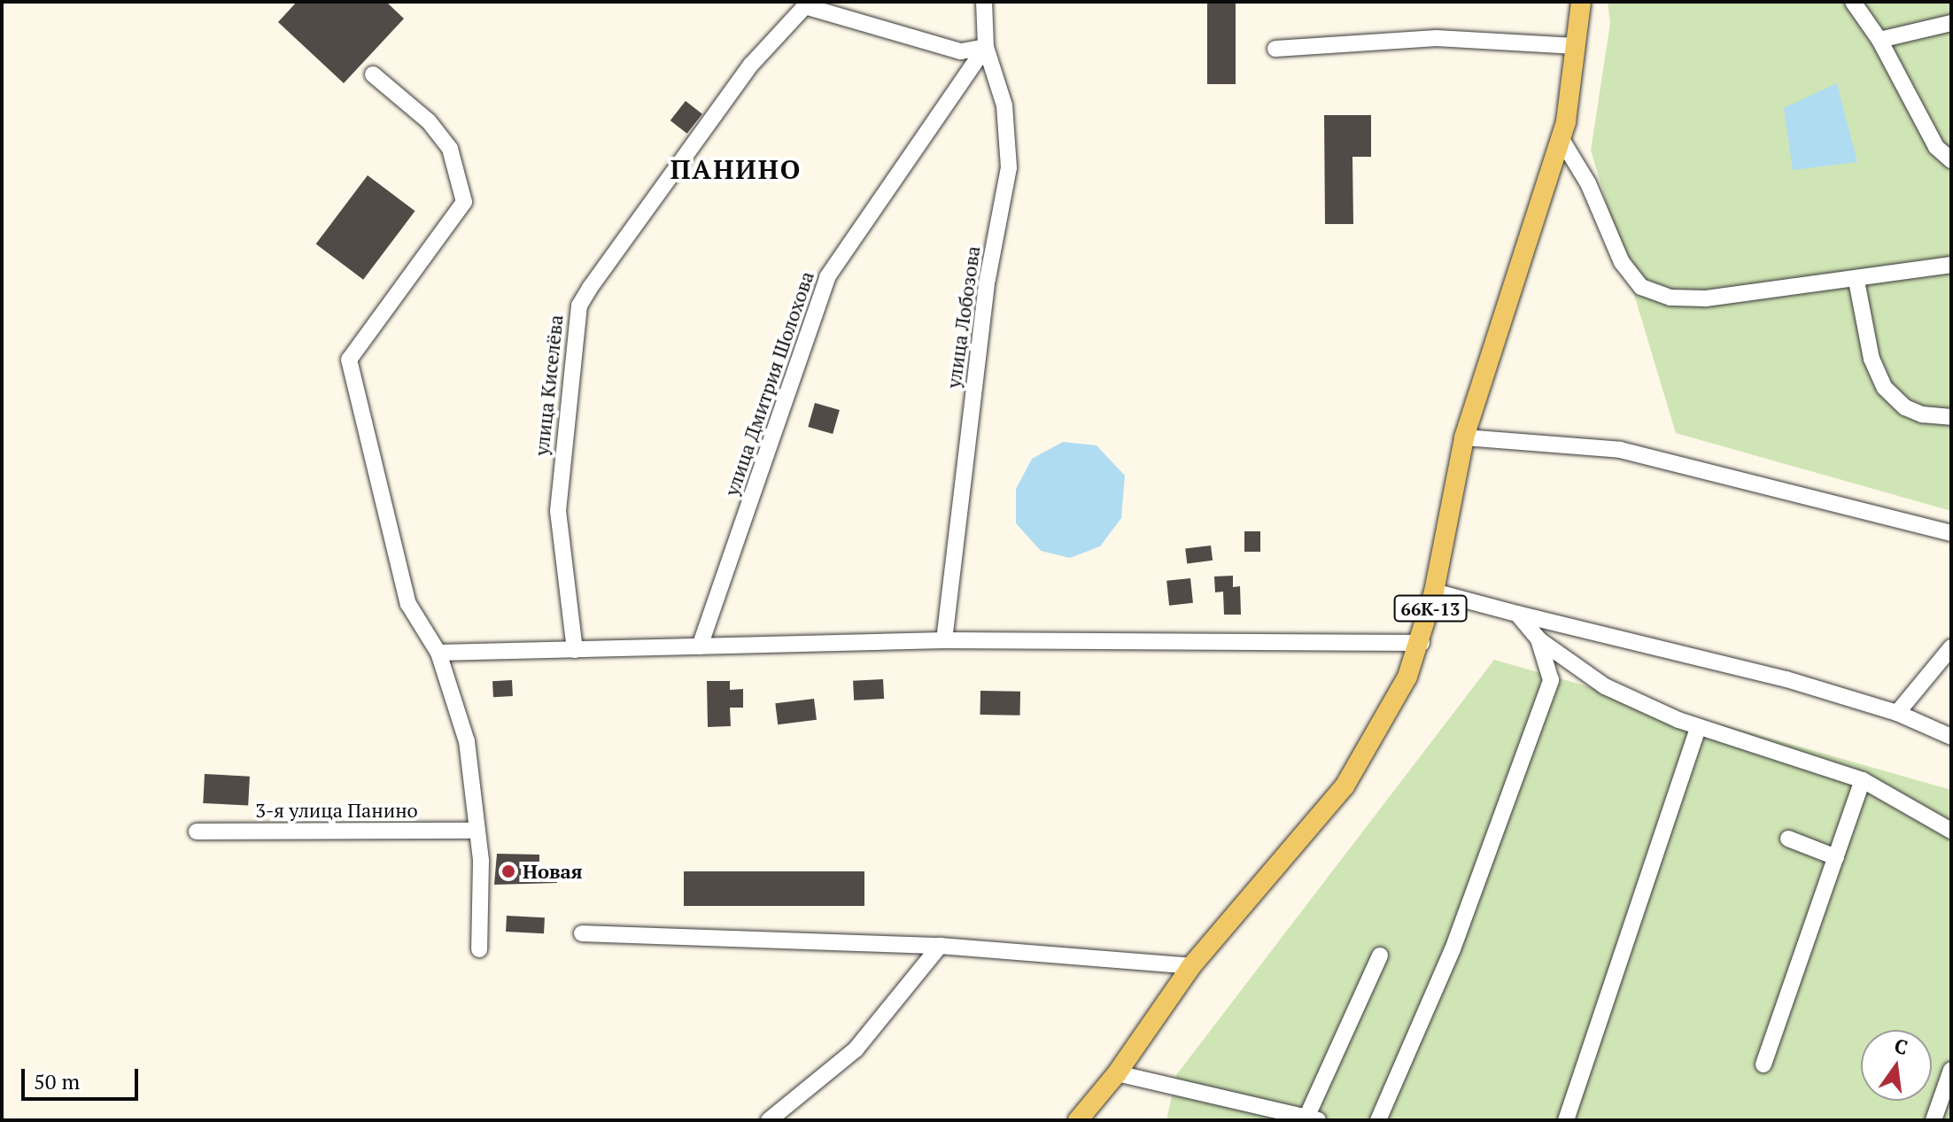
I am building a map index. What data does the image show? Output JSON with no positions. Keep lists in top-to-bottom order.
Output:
{
  "streets": {
    "main road": ["66К-13"],
    "street": [
      "улица Лобозова",
      "улица Дмитрия Шолохова",
      "улица Киселёва",
      "3-я улица Панино"
    ]
  },
  "crossings": [
    ["улица Лобозова", "улица Дмитрия Шолохова"],
    ["улица Лобозова", "улица Киселёва"],
    ["улица Дмитрия Шолохова", "улица Киселёва"]
  ],
  "districts": ["ПАНИНО"],
  "places": ["Новая"],
  "scale_bar": "50 m",
  "north": "top"
}
